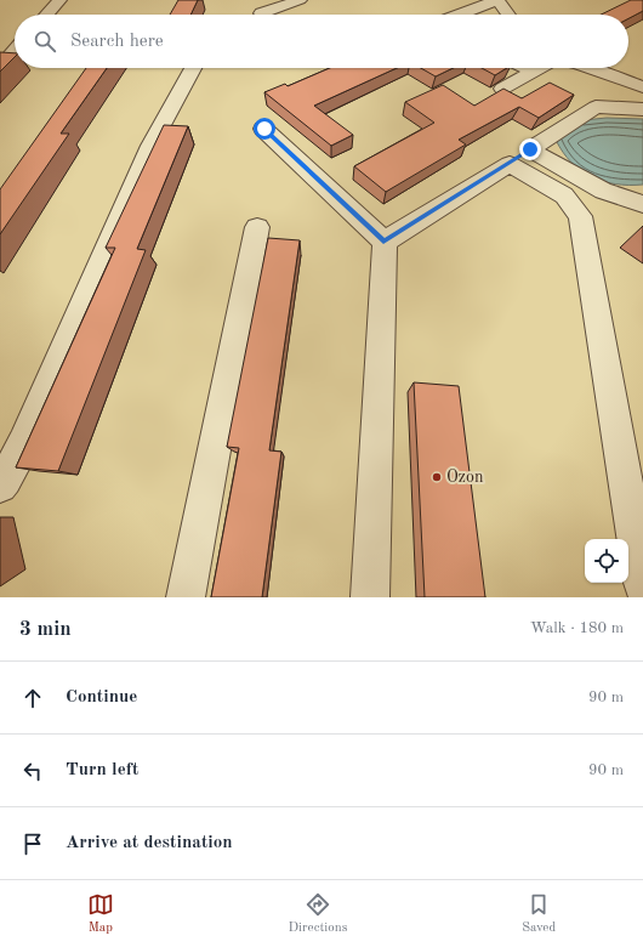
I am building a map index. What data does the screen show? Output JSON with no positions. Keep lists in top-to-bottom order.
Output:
{
  "places": ["Ozon"],
  "page": {
    "search": "Search here",
    "heading": ["3 min", "Walk · 180 m"],
    "list": [
      ["Continue", "90 m"],
      ["Turn left", "90 m"],
      "Arrive at destination"
    ],
    "nav": ["Map", "Directions", "Saved"]
  }
}
